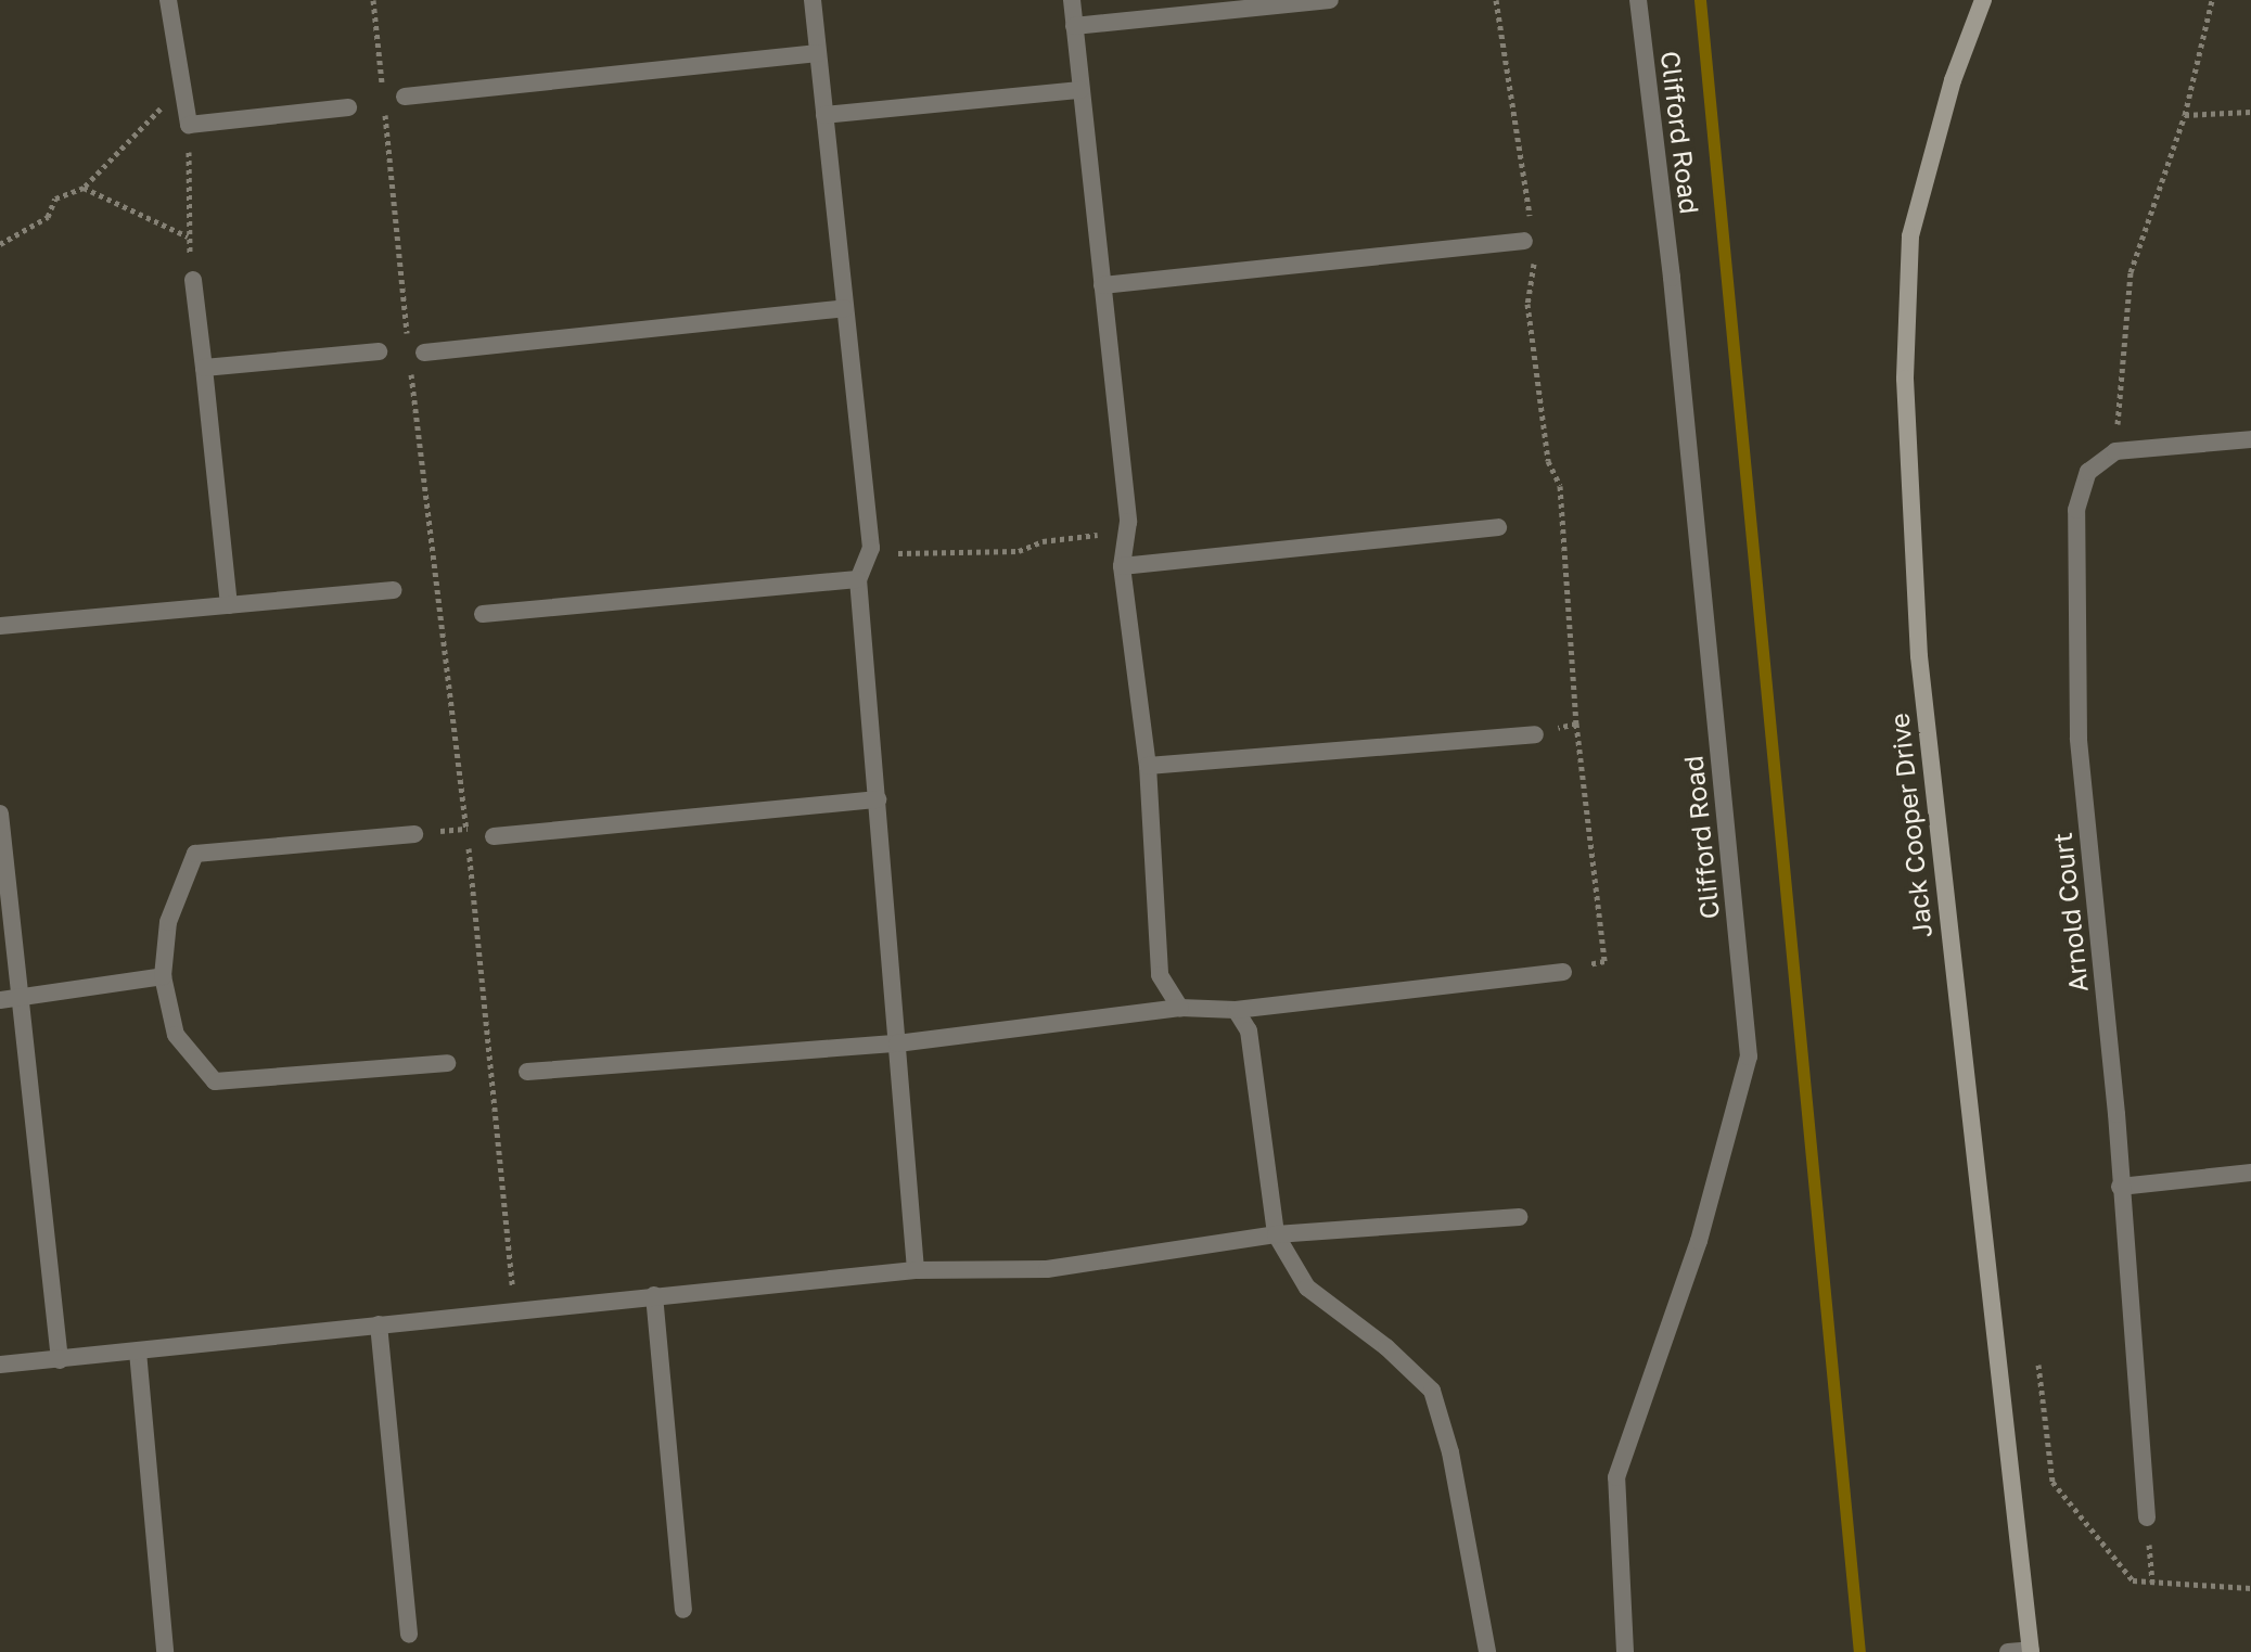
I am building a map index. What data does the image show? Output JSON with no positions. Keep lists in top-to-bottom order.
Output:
{
  "streets": {
    "main road": ["Jack Cooper Drive"],
    "street": ["Clifford Road", "Arnold Court"]
  }
}
